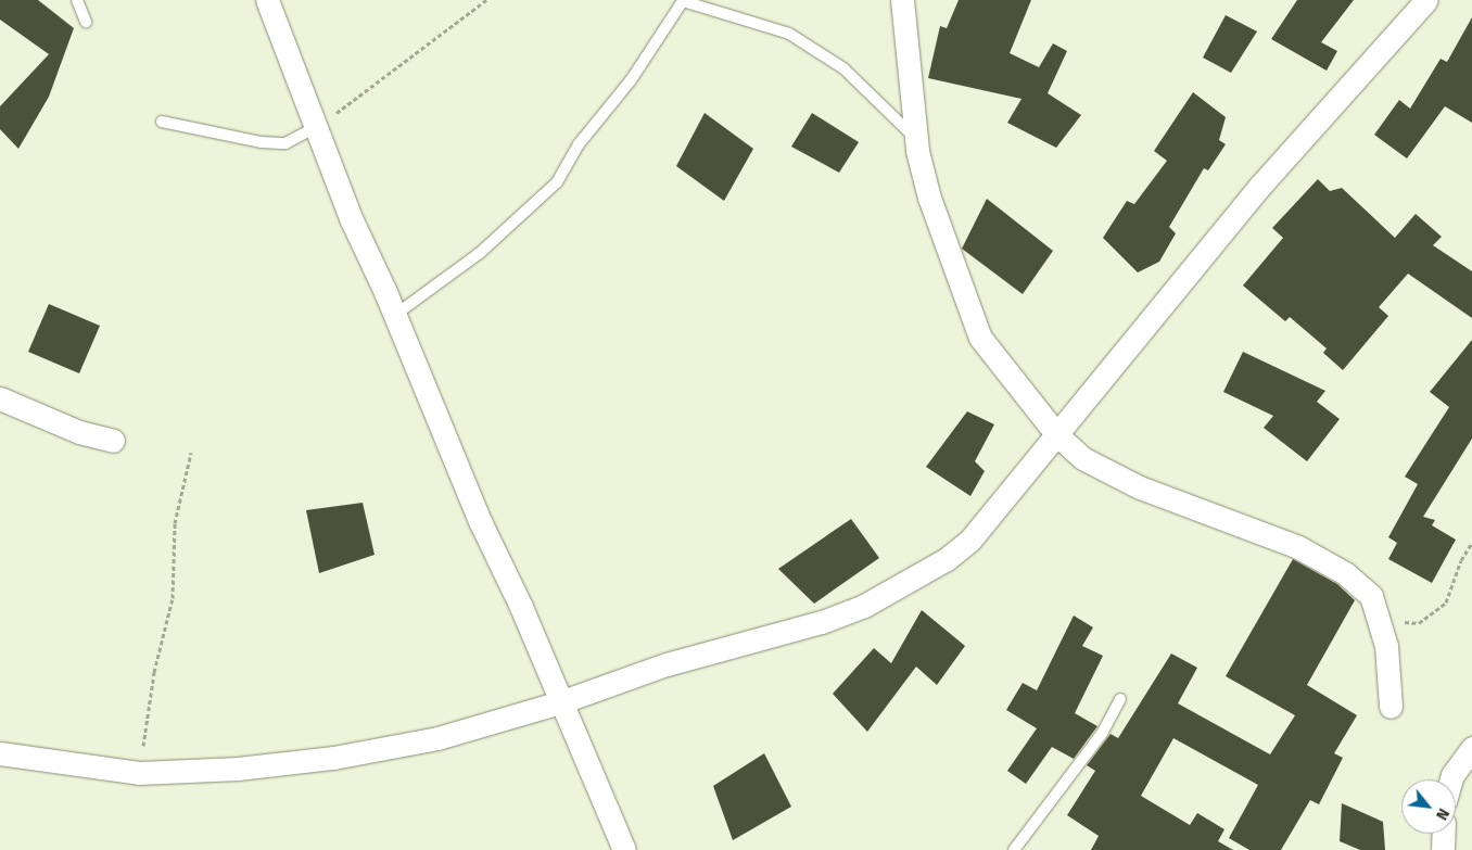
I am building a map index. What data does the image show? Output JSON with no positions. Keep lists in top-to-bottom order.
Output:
{
  "north": "bottom right"
}
